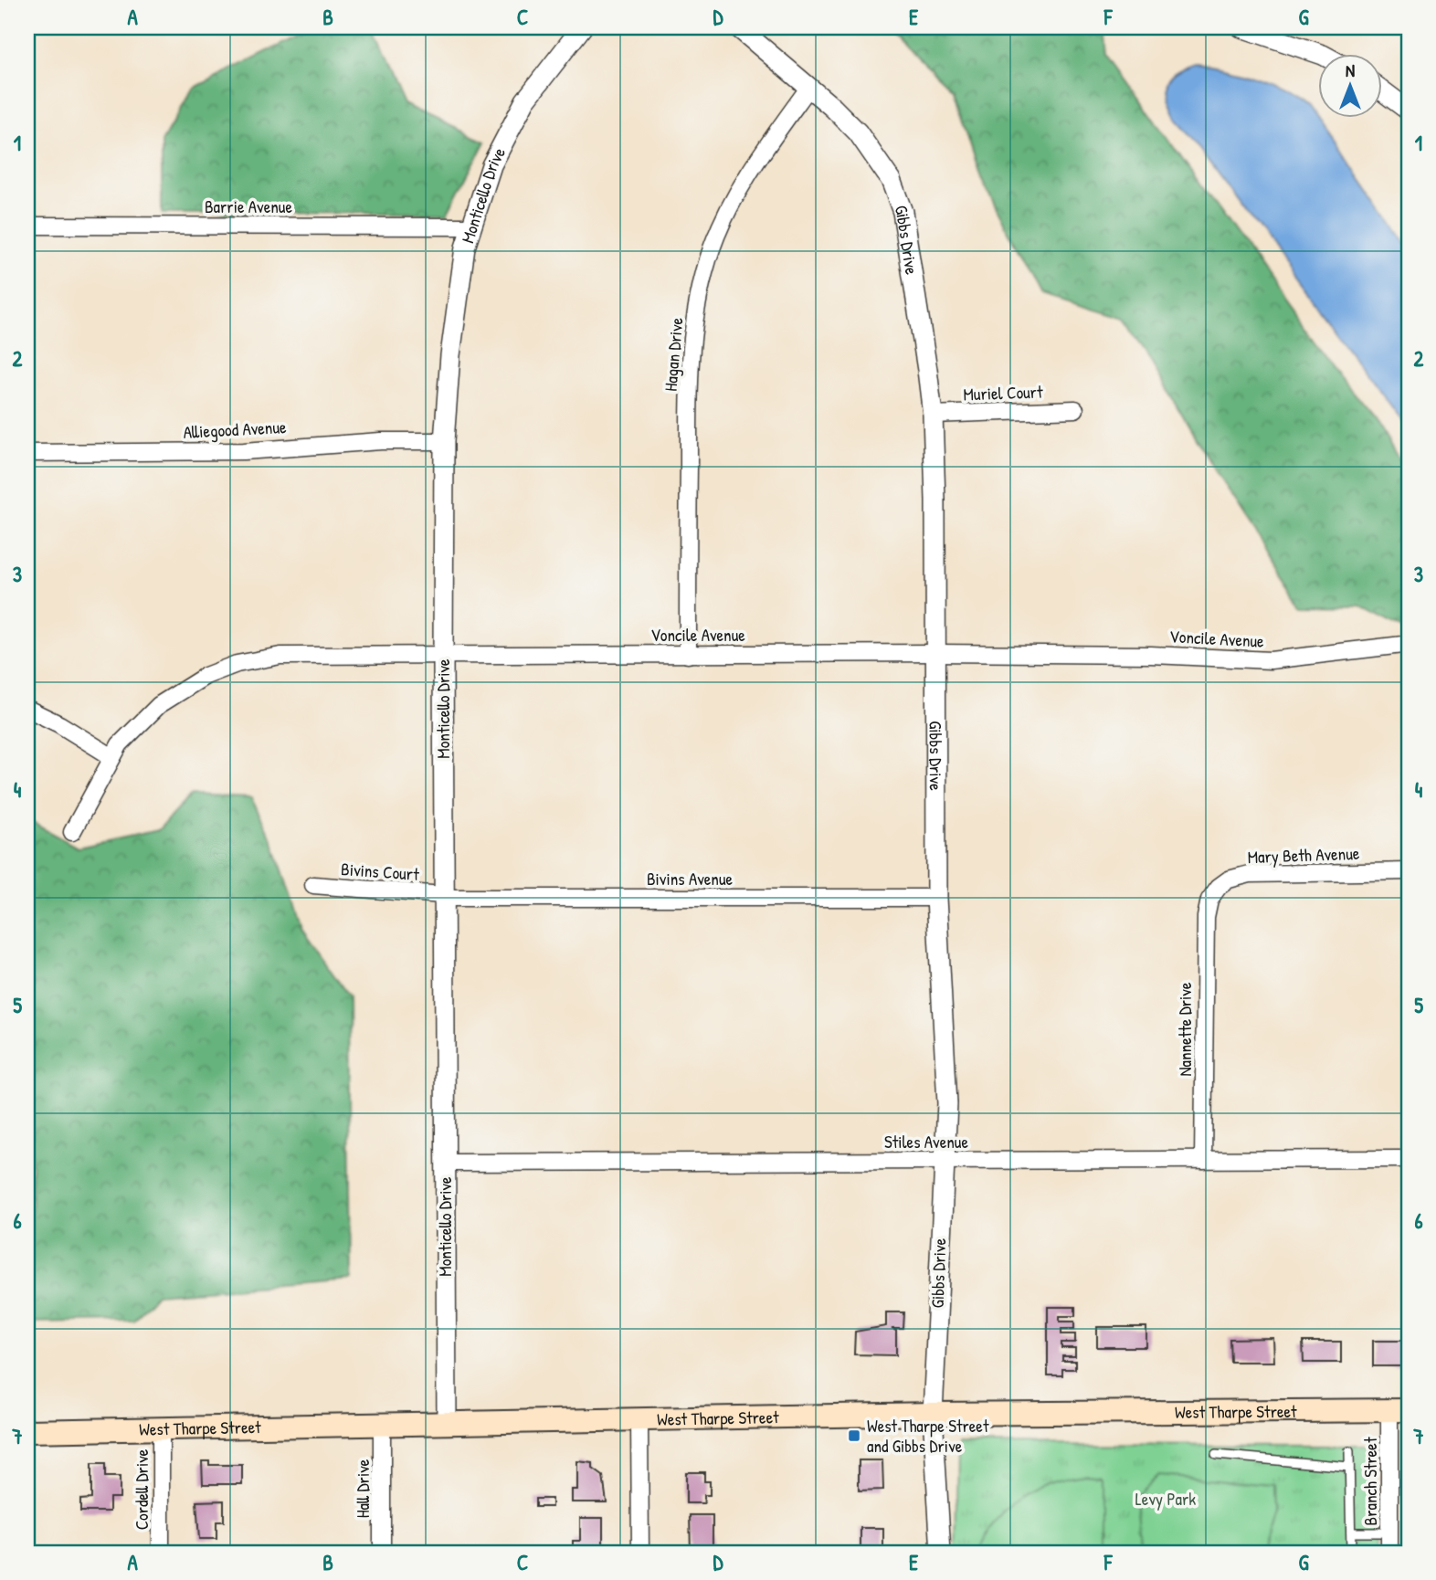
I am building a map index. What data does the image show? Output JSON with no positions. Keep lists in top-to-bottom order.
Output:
{
  "streets": {
    "main road": ["West Tharpe Street"],
    "street": [
      "Monticello Drive",
      "Barrie Avenue",
      "Gibbs Drive",
      "Hagan Drive",
      "Muriel Court",
      "Alliegood Avenue",
      "Voncile Avenue",
      "Mary Beth Avenue",
      "Bivins Court",
      "Bivins Avenue",
      "Nannette Drive",
      "Stiles Avenue",
      "Branch Street",
      "Hall Drive",
      "Cordell Drive"
    ]
  },
  "crossings": [
    ["Monticello Drive", "Barrie Avenue"],
    ["Monticello Drive", "Alliegood Avenue"],
    ["Monticello Drive", "Voncile Avenue"],
    ["Monticello Drive", "Bivins Court"],
    ["Monticello Drive", "Bivins Avenue"],
    ["Monticello Drive", "Stiles Avenue"],
    ["Monticello Drive", "West Tharpe Street"],
    ["Gibbs Drive", "Hagan Drive"],
    ["Gibbs Drive", "Muriel Court"],
    ["Gibbs Drive", "Voncile Avenue"],
    ["Gibbs Drive", "Bivins Avenue"],
    ["Gibbs Drive", "Stiles Avenue"],
    ["Gibbs Drive", "West Tharpe Street"],
    ["Hagan Drive", "Voncile Avenue"],
    ["Mary Beth Avenue", "Nannette Drive"],
    ["Bivins Court", "Bivins Avenue"],
    ["Nannette Drive", "Stiles Avenue"],
    ["West Tharpe Street", "Branch Street"],
    ["West Tharpe Street", "Hall Drive"],
    ["West Tharpe Street", "Cordell Drive"]
  ],
  "parks": ["Levy Park"],
  "places": {
    "transit": ["West Tharpe Street and Gibbs Drive"]
  },
  "north": "top",
  "grid": {
    "columns": [
      "A",
      "B",
      "C",
      "D",
      "E",
      "F",
      "G"
    ],
    "rows": [
      "1",
      "2",
      "3",
      "4",
      "5",
      "6",
      "7"
    ]
  }
}
